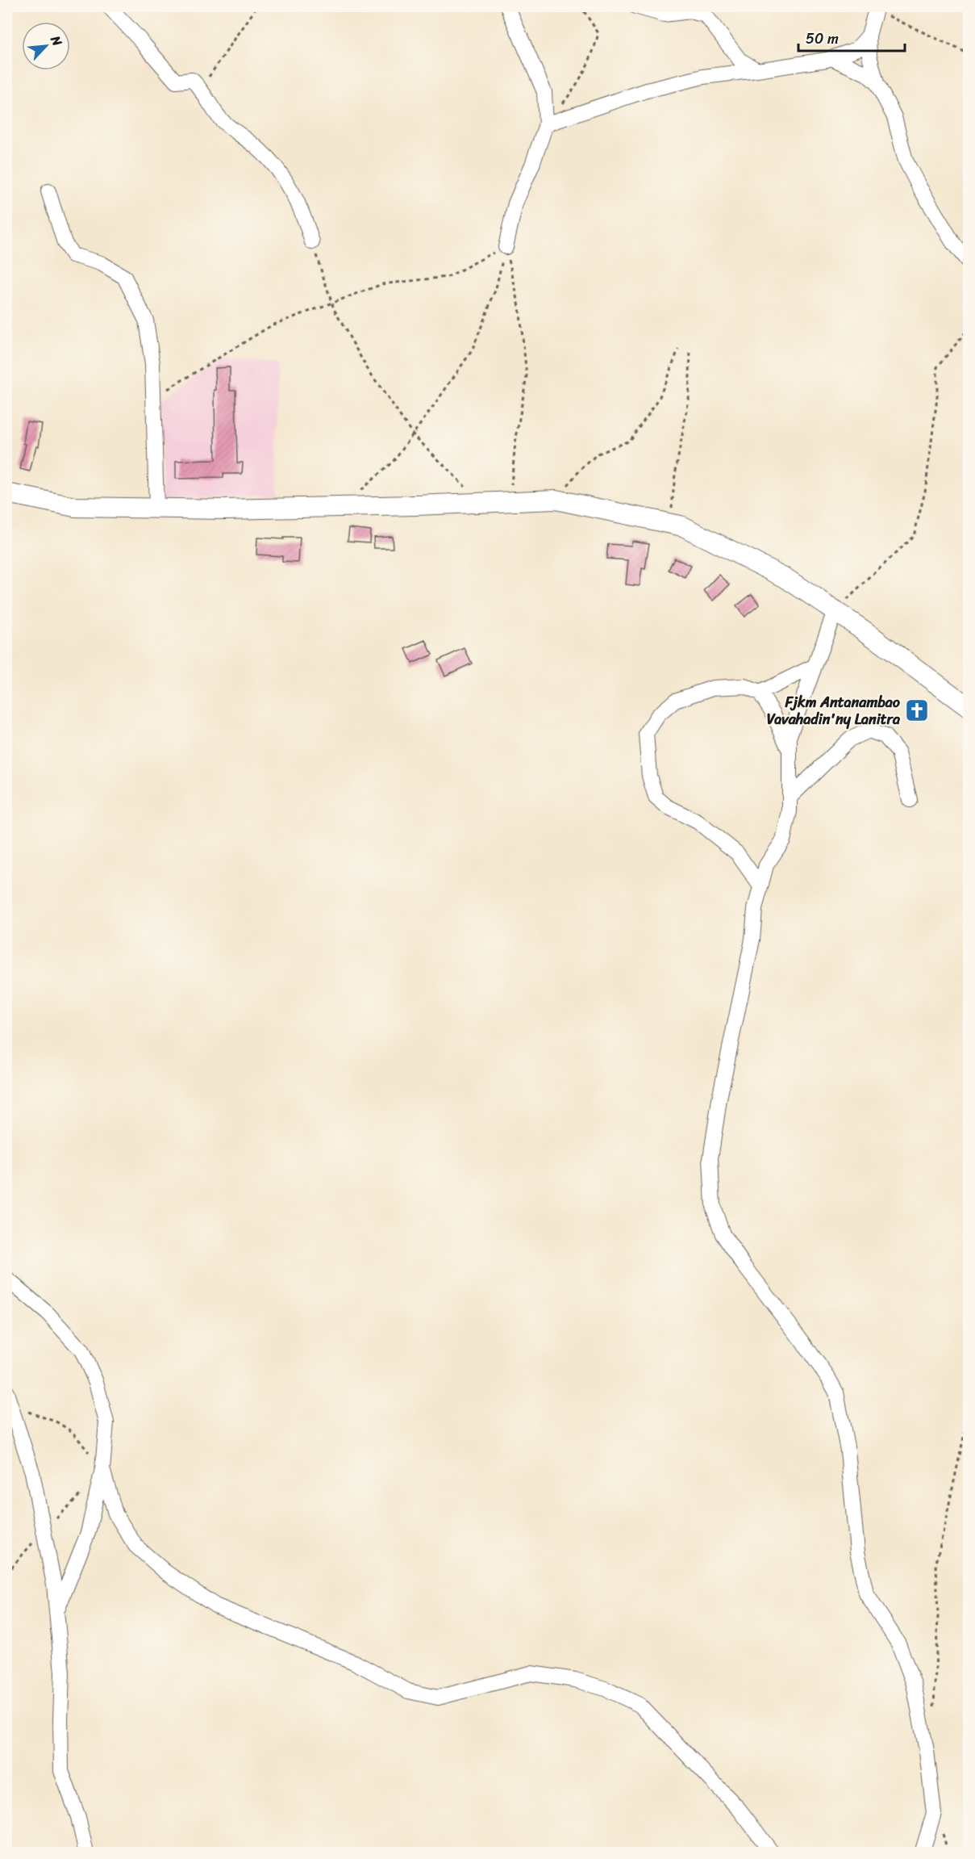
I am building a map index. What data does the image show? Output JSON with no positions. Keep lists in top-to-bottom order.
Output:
{
  "places": {
    "church": ["Fjkm Antanambao Vavahadin'ny Lanitra"]
  },
  "scale_bar": "50 m",
  "north": "top right"
}
